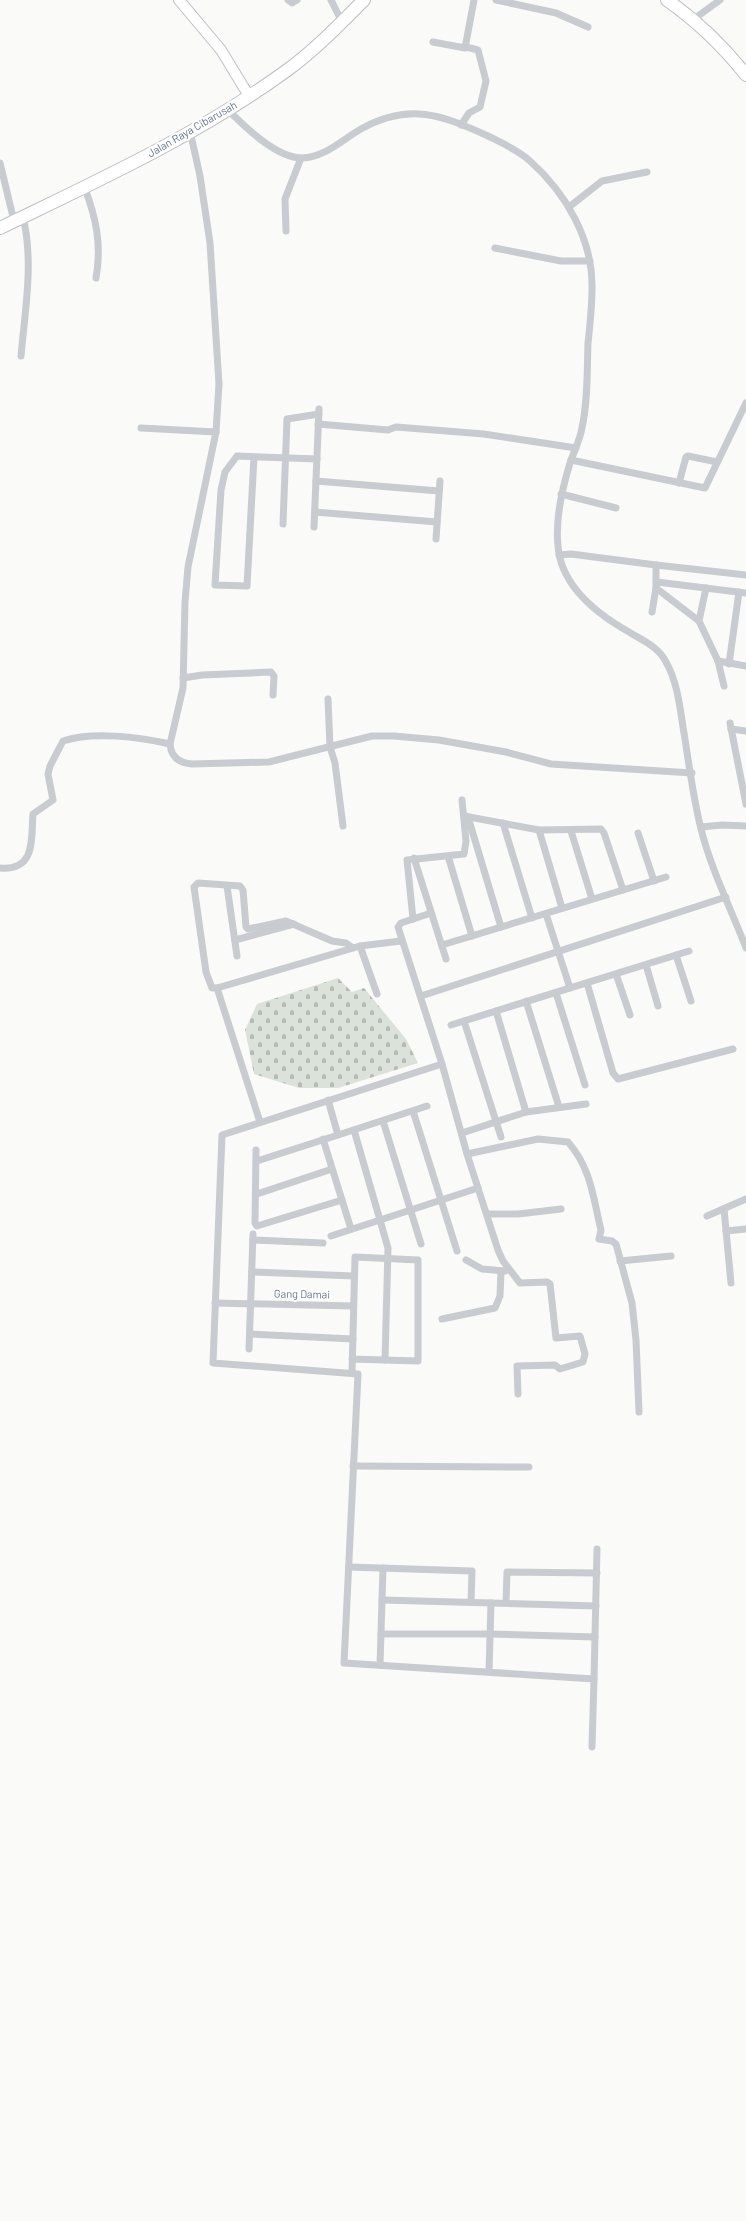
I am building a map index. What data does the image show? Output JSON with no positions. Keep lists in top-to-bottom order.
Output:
{
  "streets": {
    "main road": ["Jalan Raya Cibarusah"],
    "street": ["Gang Damai"]
  }
}
